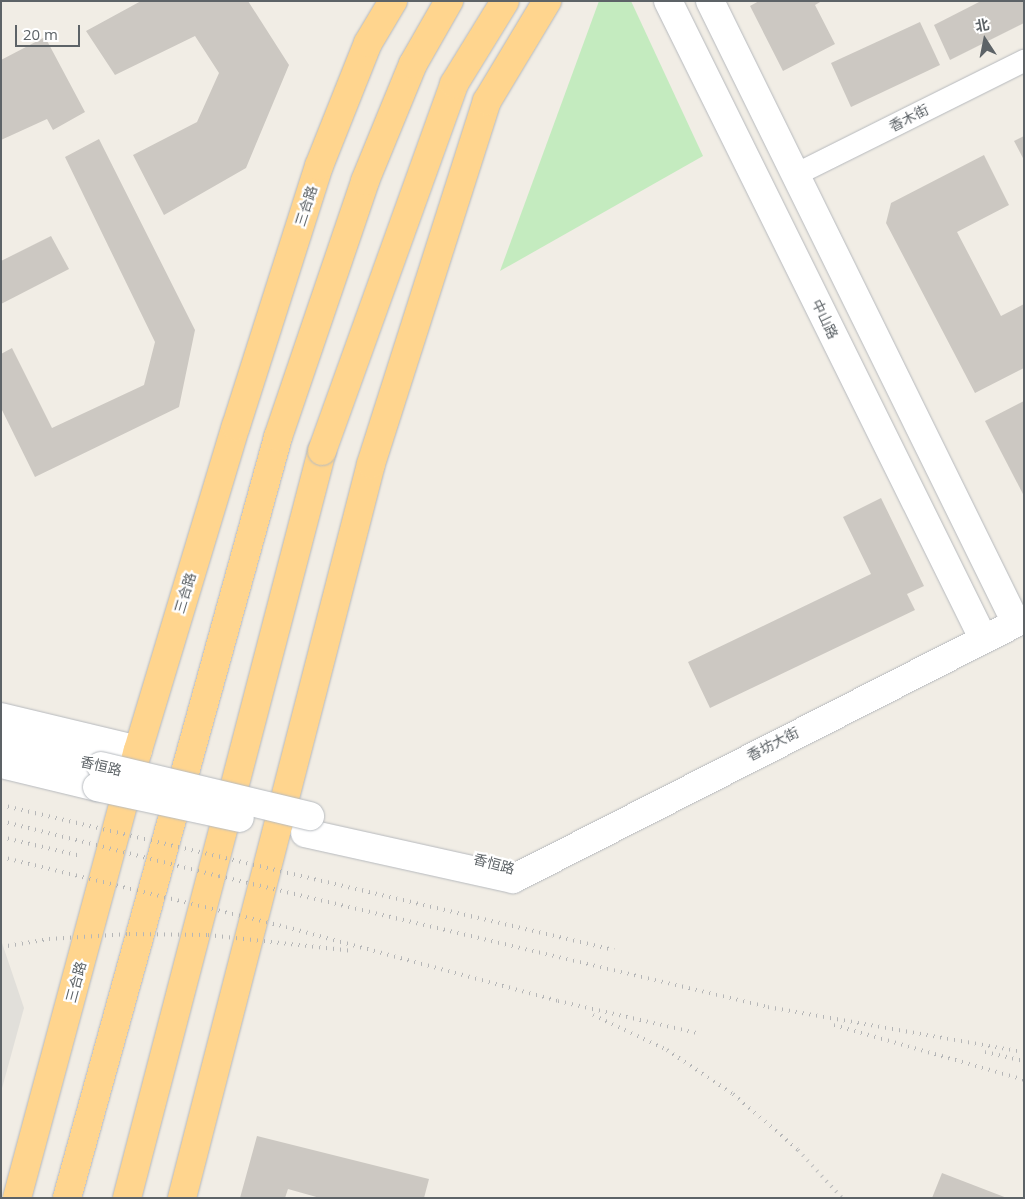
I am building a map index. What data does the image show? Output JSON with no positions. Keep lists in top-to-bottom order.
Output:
{
  "streets": {
    "highway": ["三合路"],
    "main road": ["中山路", "香坊大街", "香恒路"],
    "street": ["香木街"]
  },
  "crossings": [
    ["中山路", "香坊大街"],
    ["香坊大街", "香恒路"]
  ],
  "scale_bar": "20 m",
  "north": "top"
}
